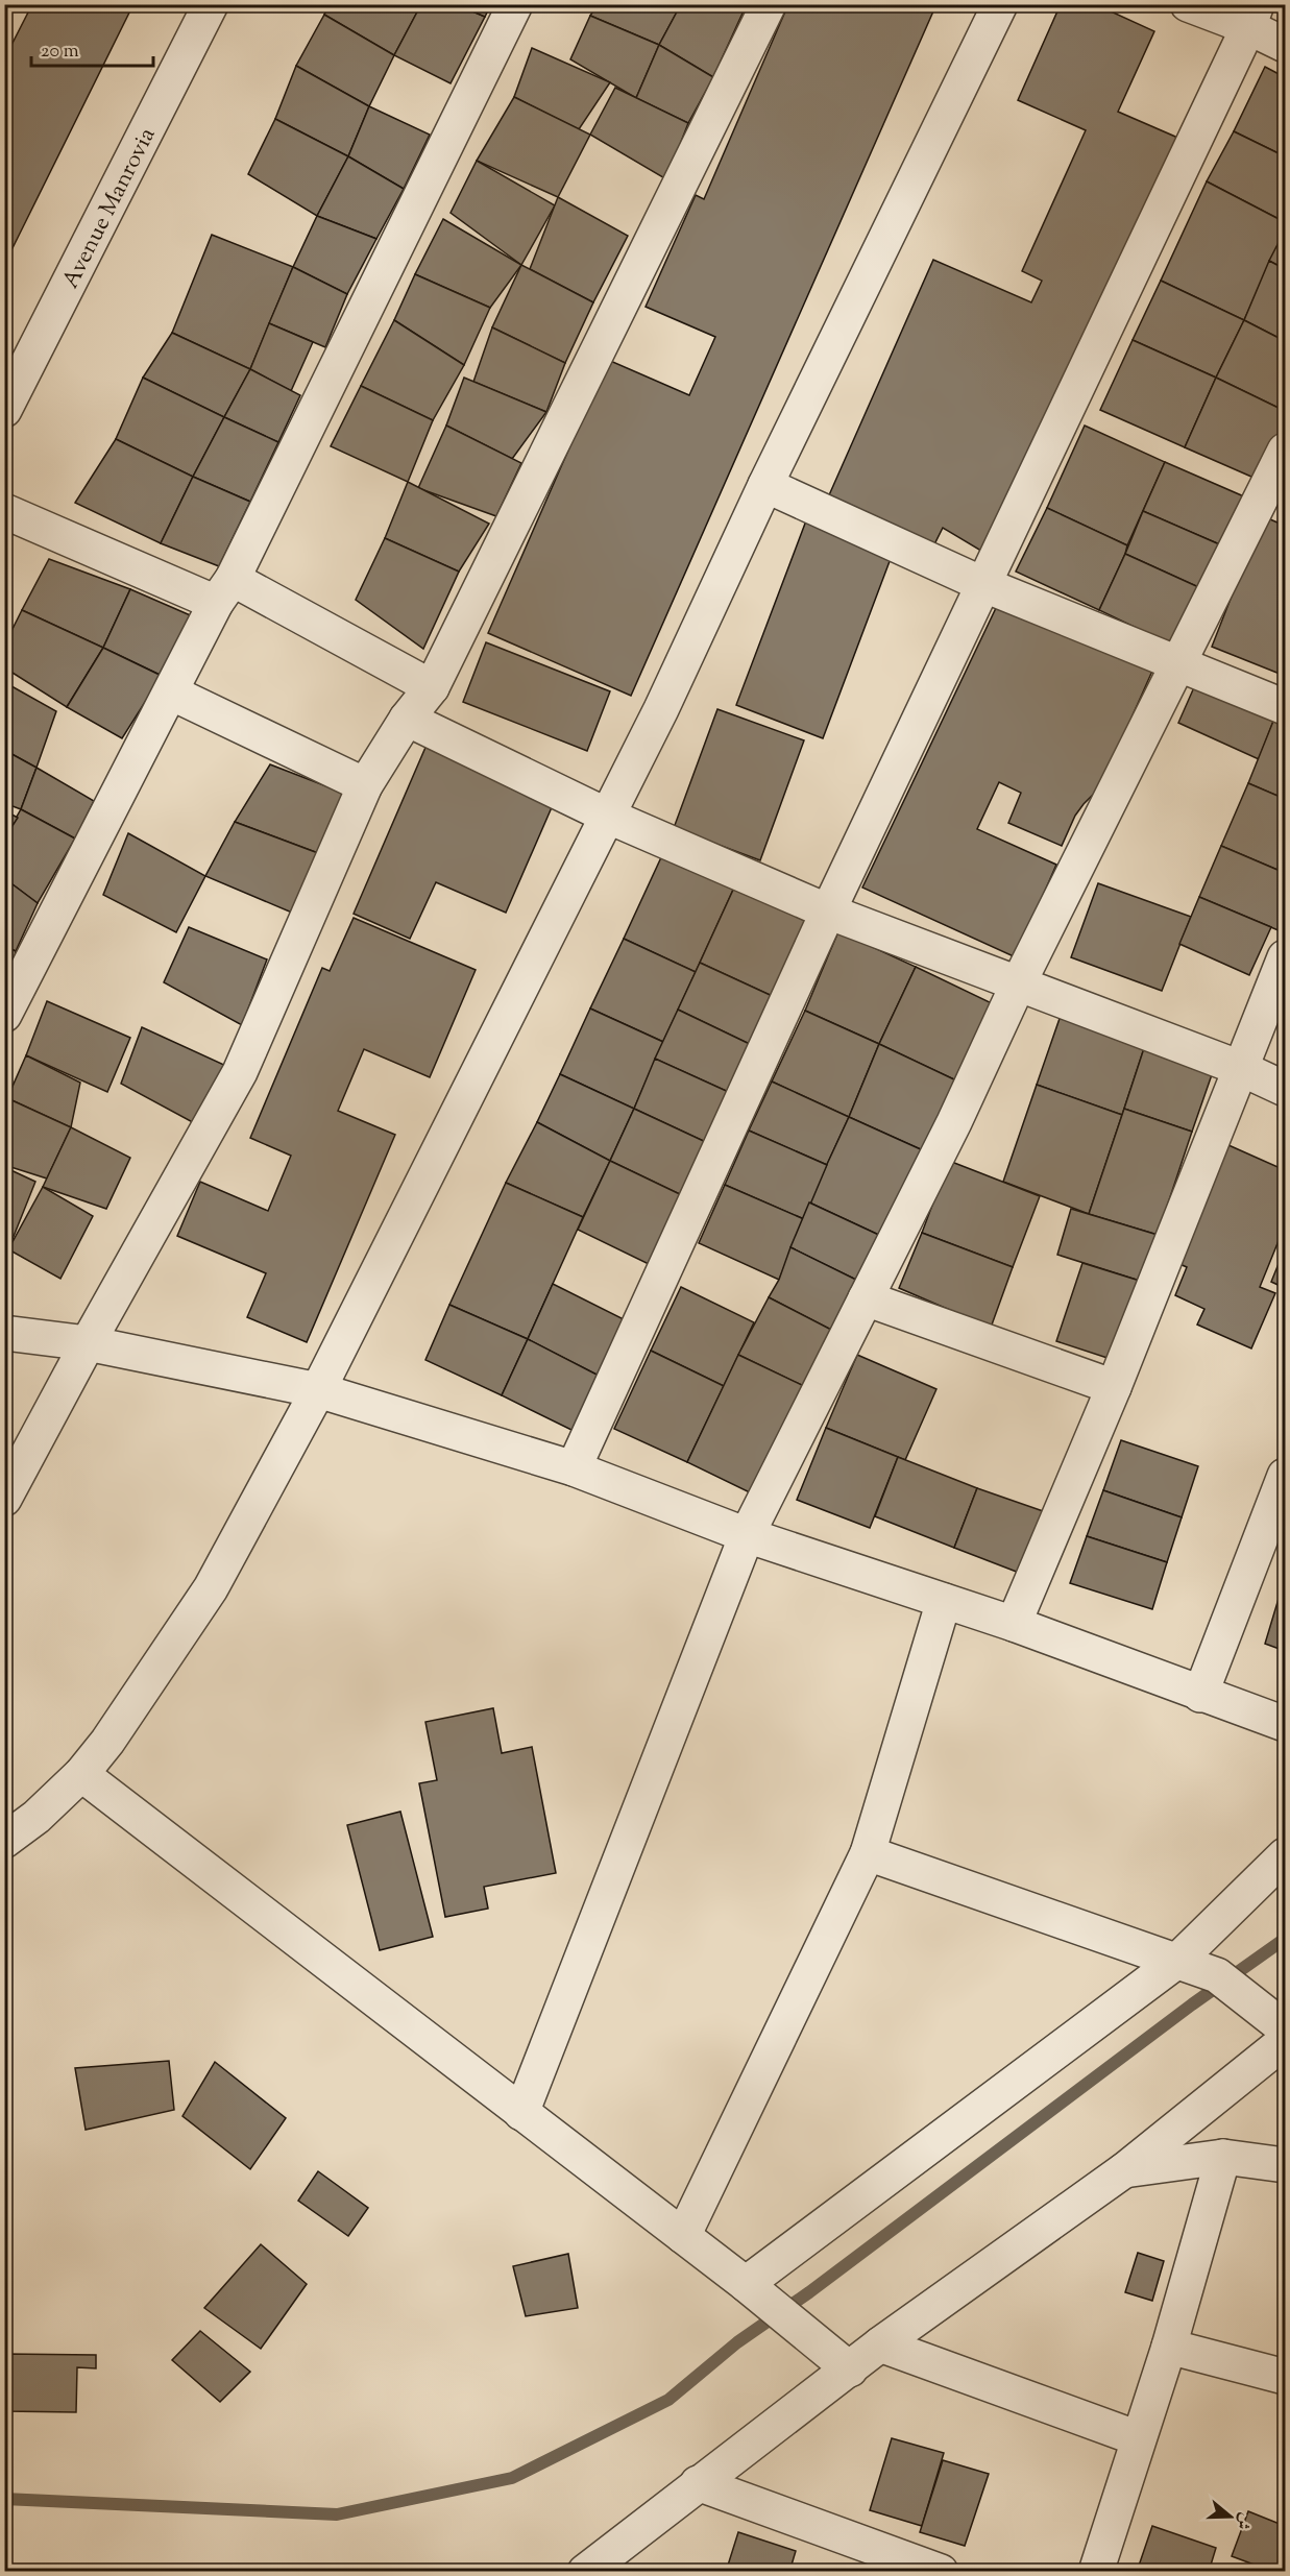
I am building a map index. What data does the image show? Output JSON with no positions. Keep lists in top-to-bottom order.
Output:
{
  "streets": {
    "street": ["Avenue Manrovia"]
  },
  "scale_bar": "20 m",
  "north": "right"
}
